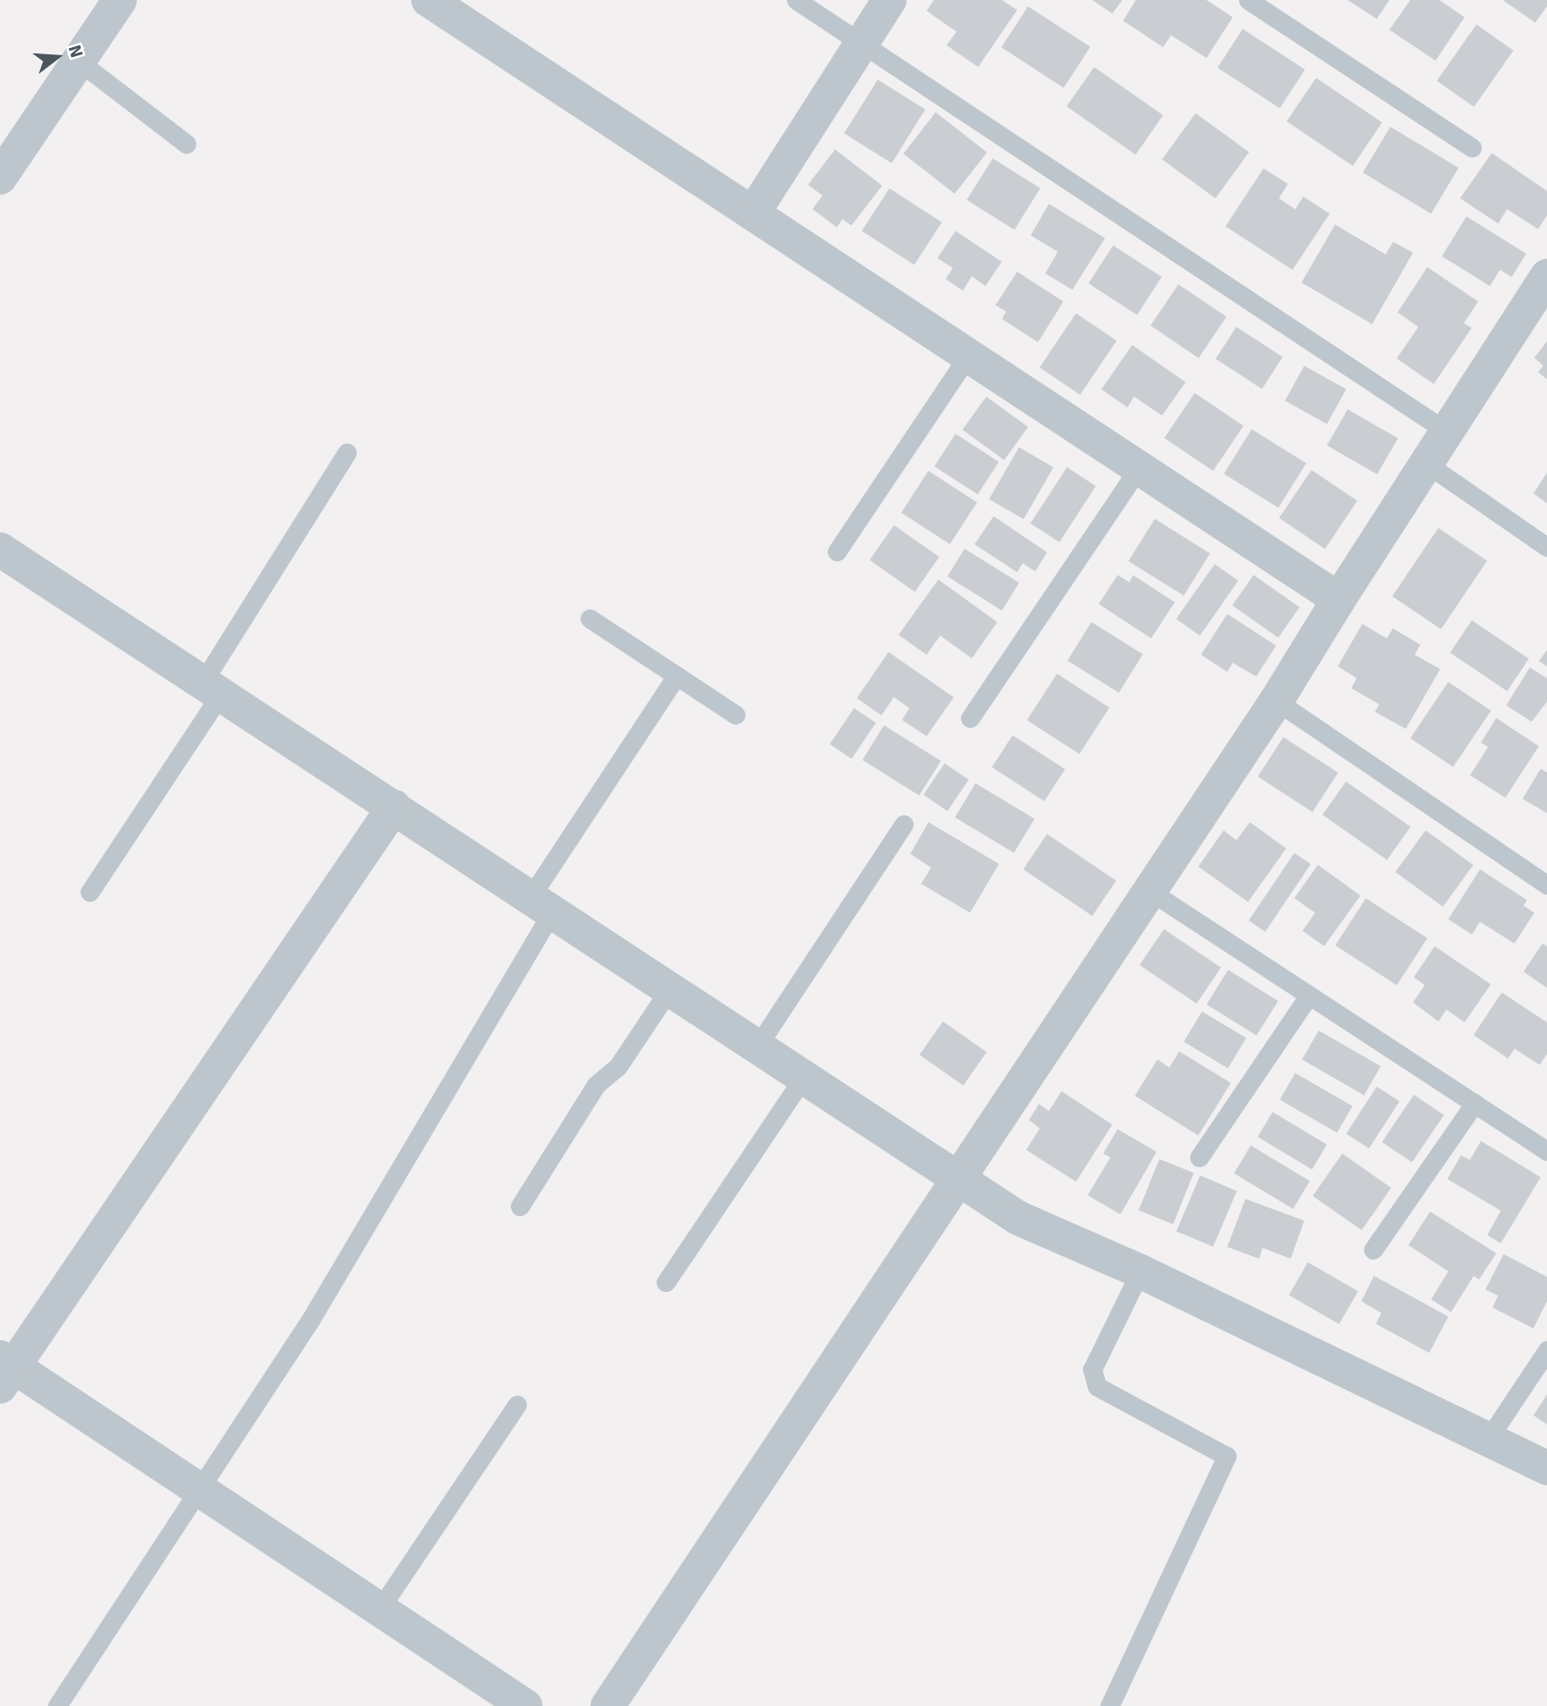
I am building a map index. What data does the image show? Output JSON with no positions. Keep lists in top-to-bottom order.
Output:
{
  "north": "right"
}
